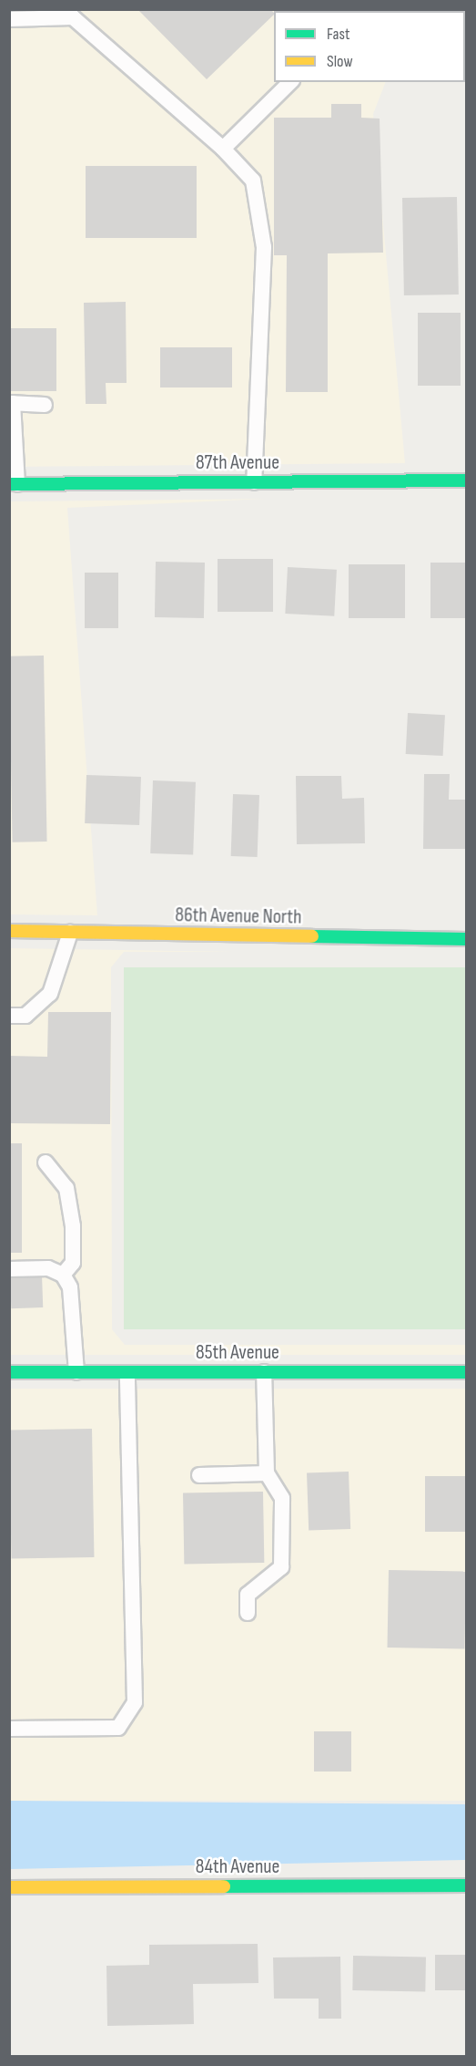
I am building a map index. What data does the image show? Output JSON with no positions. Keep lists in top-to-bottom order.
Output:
{
  "streets": {
    "street": [
      "87th Avenue",
      "86th Avenue North",
      "85th Avenue",
      "84th Avenue"
    ]
  },
  "legend": ["Fast", "Slow"]
}
